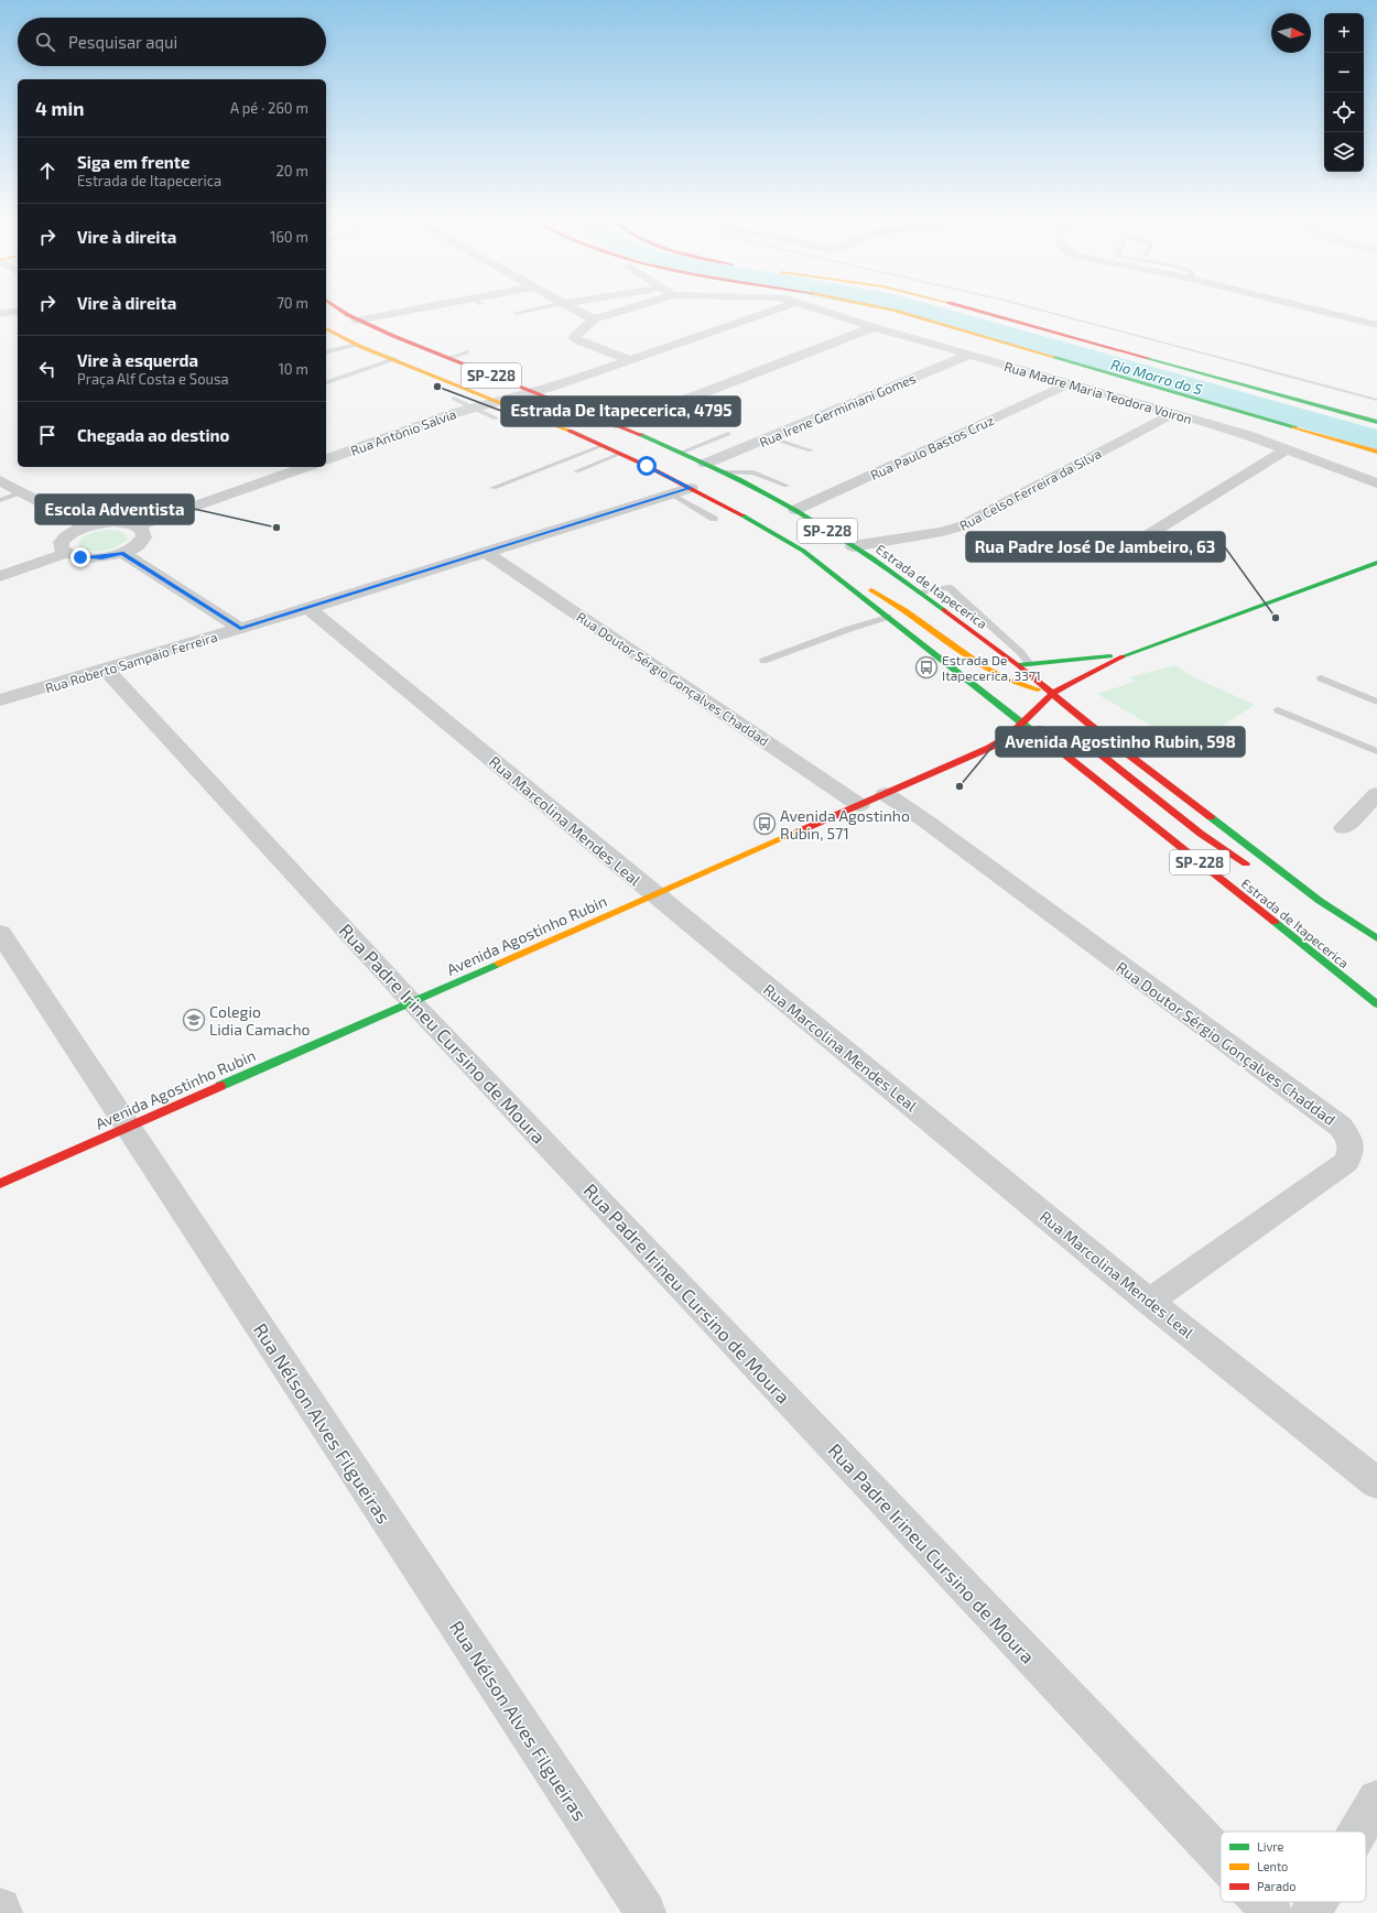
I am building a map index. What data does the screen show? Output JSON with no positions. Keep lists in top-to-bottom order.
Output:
{
  "streets": {
    "main road": ["SP-228", "Estrada de Itapecerica", "Avenida Agostinho Rubin"],
    "street": [
      "Rua Madre Maria Teodora Voiron",
      "Rua Irene Germiniani Gomes",
      "Rua Antônio Salvia",
      "Rua Paulo Bastos Cruz",
      "Rua Celso Ferreira da Silva",
      "Rua Roberto Sampaio Ferreira",
      "Rua Doutor Sérgio Gonçalves Chaddad",
      "Rua Marcolina Mendes Leal",
      "Rua Padre Irineu Cursino de Moura",
      "Rua Nélson Alves Filgueiras"
    ]
  },
  "crossings": [
    ["Rua Madre Maria Teodora Voiron", "Rua Irene Germiniani Gomes"],
    ["Rua Madre Maria Teodora Voiron", "Rua Paulo Bastos Cruz"],
    ["Rua Madre Maria Teodora Voiron", "Rua Celso Ferreira da Silva"],
    ["Rua Irene Germiniani Gomes", "Estrada de Itapecerica"],
    ["Rua Antônio Salvia", "Estrada de Itapecerica"],
    ["Rua Paulo Bastos Cruz", "Estrada de Itapecerica"],
    ["Rua Celso Ferreira da Silva", "Estrada de Itapecerica"],
    ["Estrada de Itapecerica", "Rua Roberto Sampaio Ferreira"],
    ["Estrada de Itapecerica", "Avenida Agostinho Rubin"],
    ["Rua Roberto Sampaio Ferreira", "Rua Doutor Sérgio Gonçalves Chaddad"],
    ["Rua Roberto Sampaio Ferreira", "Rua Marcolina Mendes Leal"],
    ["Rua Roberto Sampaio Ferreira", "Rua Padre Irineu Cursino de Moura"],
    ["Rua Doutor Sérgio Gonçalves Chaddad", "Rua Marcolina Mendes Leal"],
    ["Rua Doutor Sérgio Gonçalves Chaddad", "Avenida Agostinho Rubin"],
    ["Rua Marcolina Mendes Leal", "Avenida Agostinho Rubin"],
    ["Avenida Agostinho Rubin", "Rua Padre Irineu Cursino de Moura"],
    ["Avenida Agostinho Rubin", "Rua Nélson Alves Filgueiras"]
  ],
  "water": ["Rio Morro do S"],
  "places": {
    "other": [
      "Estrada De Itapecerica, 4795",
      "Escola Adventista",
      "Rua Padre José De Jambeiro, 63",
      "Avenida Agostinho Rubin, 598"
    ],
    "bus stop": ["Estrada De Itapecerica, 3371", "Avenida Agostinho Rubin, 571"],
    "school or university": ["Colegio Lidia Camacho"]
  },
  "legend": ["Livre", "Lento", "Parado"],
  "north": "right",
  "page": {
    "map_buttons": ["+", "−"],
    "search": "Pesquisar aqui",
    "heading": ["4 min", "A pé · 260 m"],
    "list": [
      ["Siga em frente", "Estrada de Itapecerica", "20 m"],
      ["Vire à direita", "160 m"],
      ["Vire à direita", "70 m"],
      ["Vire à esquerda", "Praça Alf Costa e Sousa", "10 m"],
      "Chegada ao destino"
    ]
  }
}
